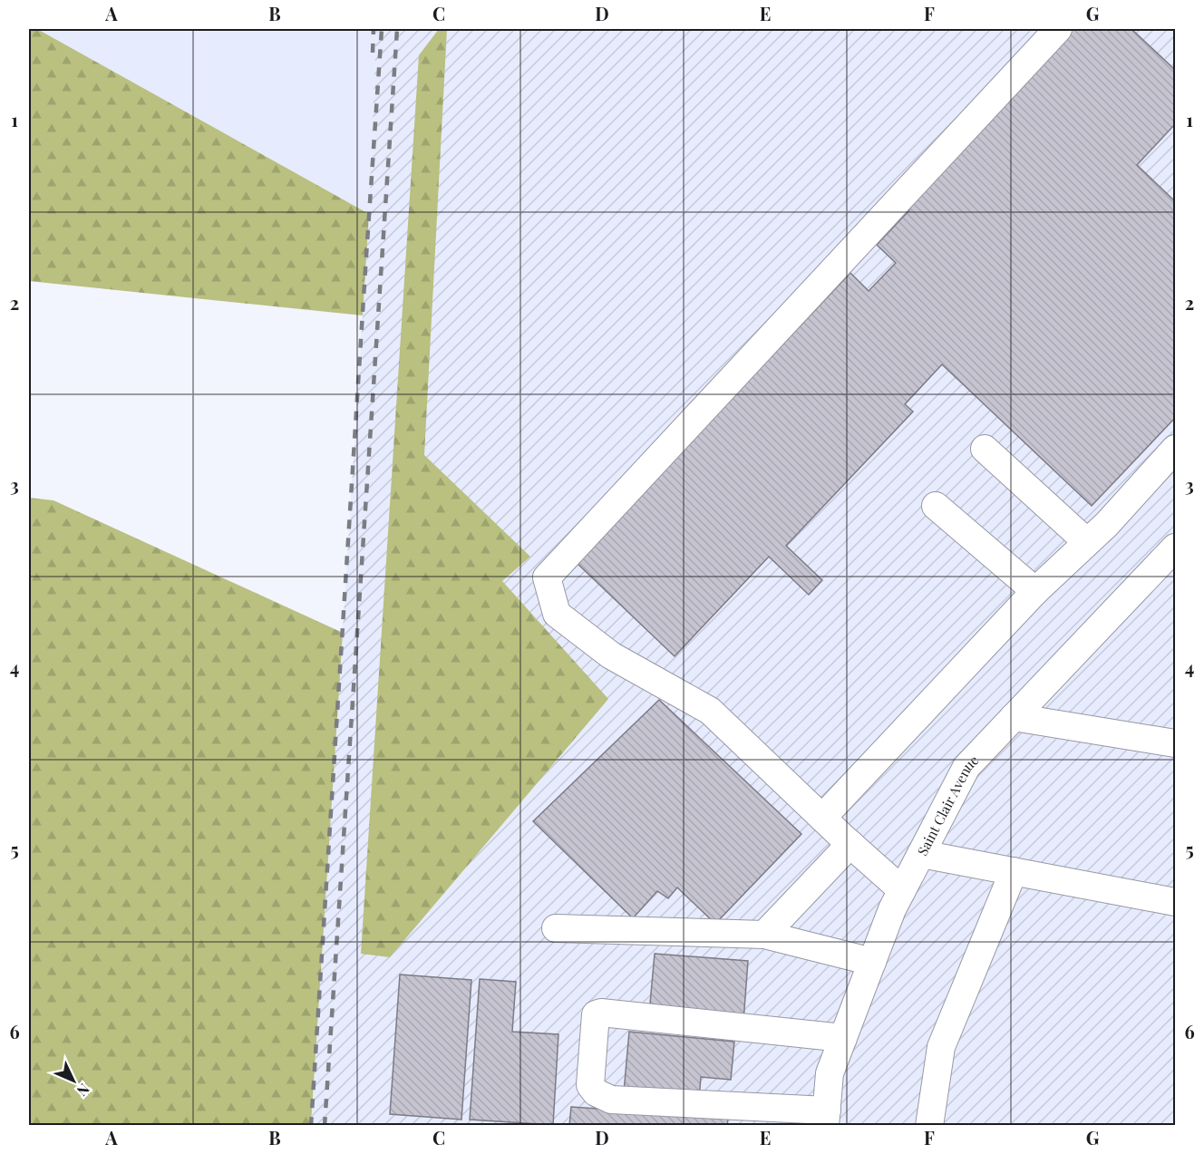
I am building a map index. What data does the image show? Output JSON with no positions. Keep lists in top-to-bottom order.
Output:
{
  "streets": {
    "street": ["Saint Clair Avenue"]
  },
  "north": "bottom right",
  "grid": {
    "columns": [
      "A",
      "B",
      "C",
      "D",
      "E",
      "F",
      "G"
    ],
    "rows": [
      "1",
      "2",
      "3",
      "4",
      "5",
      "6"
    ]
  }
}
